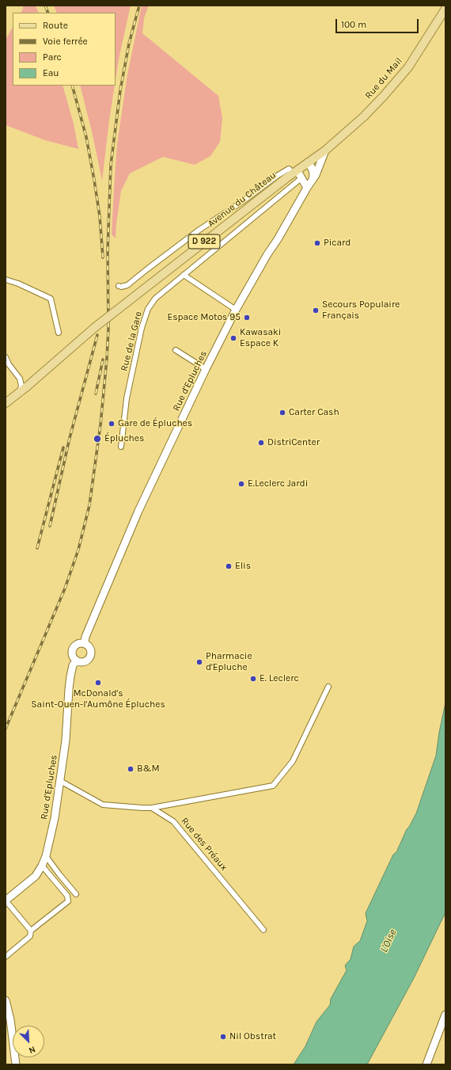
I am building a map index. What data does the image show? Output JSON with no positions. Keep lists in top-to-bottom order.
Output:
{
  "streets": {
    "main road": ["Rue du Mail", "Avenue du Château", "D 922"],
    "street": ["Rue de la Gare", "Rue d'Epluches", "Rue des Préaux"]
  },
  "crossings": [
    ["Rue du Mail", "Avenue du Château"],
    ["Rue du Mail", "Rue d'Epluches"],
    ["Avenue du Château", "D 922"],
    ["Avenue du Château", "Rue de la Gare"],
    ["Avenue du Château", "Rue d'Epluches"]
  ],
  "water": ["L'Oise"],
  "places": [
    "Picard",
    "Secours Populaire Français",
    "Espace Motos 95",
    "Kawasaki Espace K",
    "Carter Cash",
    "Gare de Épluches",
    "Épluches",
    "DistriCenter",
    "E.Leclerc Jardi",
    "Elis",
    "Pharmacie d'Epluche",
    "E. Leclerc",
    "McDonald's Saint-Ouen-l'Aumône Épluches",
    "B&M",
    "Nil Obstrat"
  ],
  "legend": [
    "Route",
    "Voie ferrée",
    "Parc",
    "Eau"
  ],
  "scale_bar": "100 m",
  "north": "bottom right"
}
